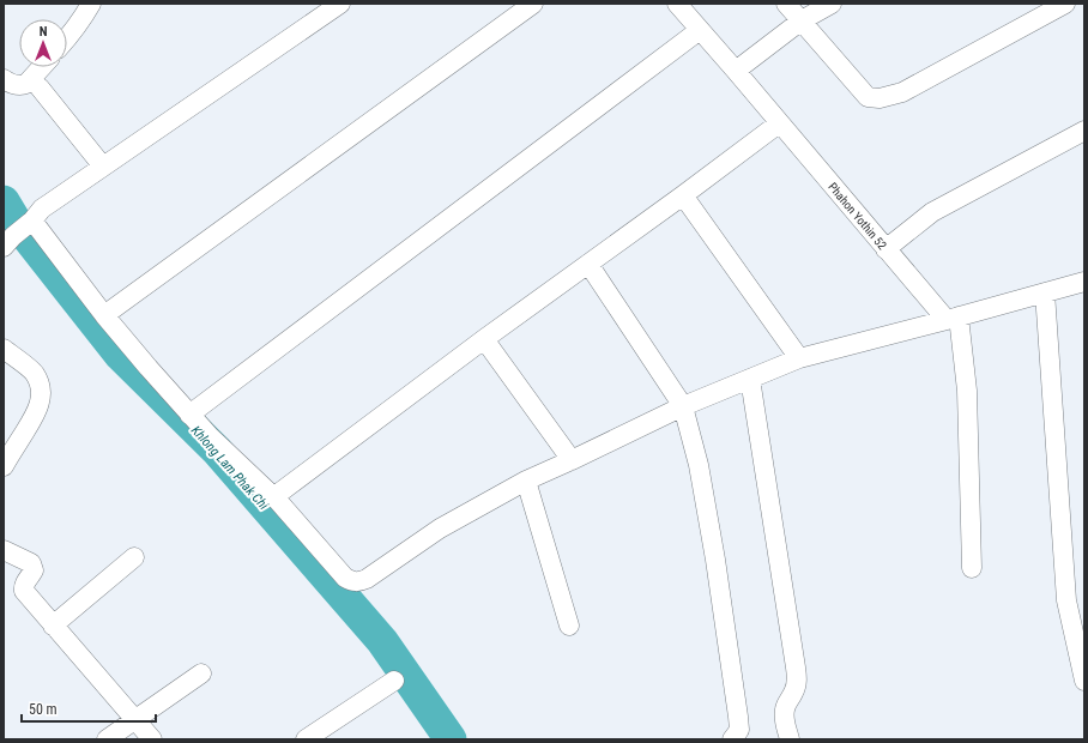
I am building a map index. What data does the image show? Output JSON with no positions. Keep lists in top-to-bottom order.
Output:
{
  "streets": {
    "street": ["Phahon Yothin 52"]
  },
  "water": ["Khlong Lam Phak Chi"],
  "scale_bar": "50 m",
  "north": "top"
}
